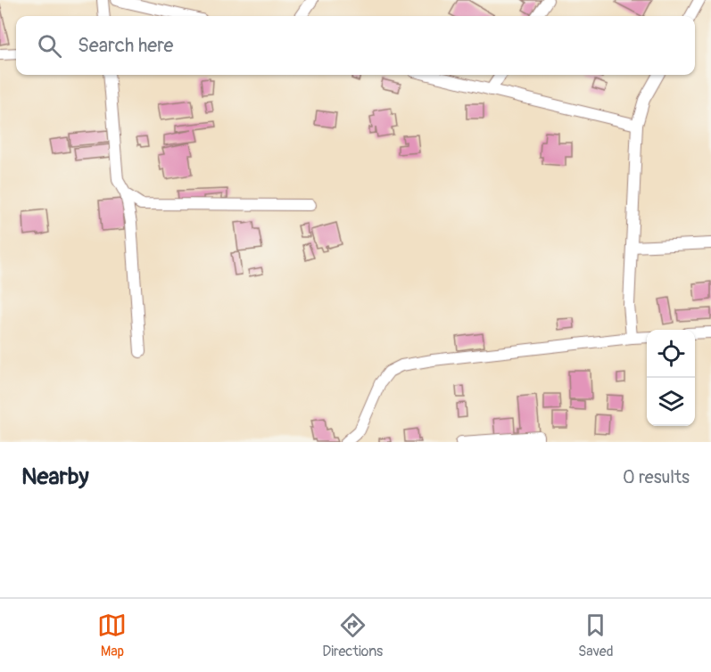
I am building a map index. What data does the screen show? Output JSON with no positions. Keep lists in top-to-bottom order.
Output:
{
  "page": {
    "search": "Search here",
    "heading": ["Nearby", "0 results"],
    "nav": ["Map", "Directions", "Saved"]
  }
}
